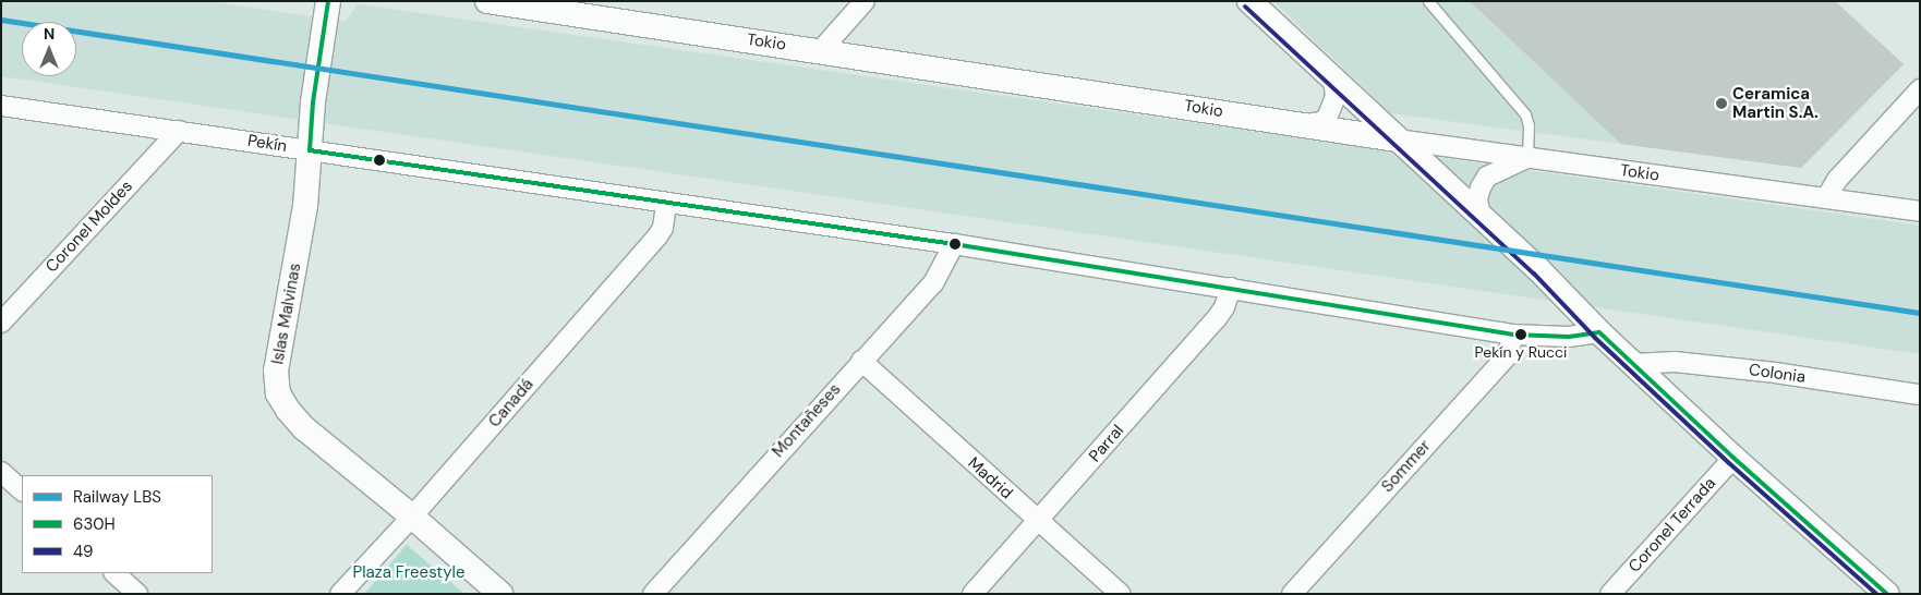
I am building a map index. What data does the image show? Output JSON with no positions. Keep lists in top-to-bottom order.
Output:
{
  "streets": {
    "street": [
      "Tokio",
      "Pekín",
      "Coronel Moldes",
      "Islas Malvinas",
      "Colonia",
      "Canadá",
      "Montañeses",
      "Parral",
      "Sommer",
      "Madrid",
      "Coronel Terrada"
    ]
  },
  "crossings": [
    ["Pekín", "Coronel Moldes"],
    ["Pekín", "Islas Malvinas"],
    ["Pekín", "Canadá"],
    ["Pekín", "Montañeses"],
    ["Pekín", "Parral"],
    ["Pekín", "Sommer"],
    ["Islas Malvinas", "Canadá"],
    ["Montañeses", "Madrid"],
    ["Parral", "Madrid"]
  ],
  "parks": ["Plaza Freestyle"],
  "places": ["Ceramica Martin S.A.", "Pekín y Rucci"],
  "lines": ["transit line 630H", "transit line 49", "rail line LBS"],
  "legend": ["Railway LBS", "630H", "49"],
  "north": "top"
}
